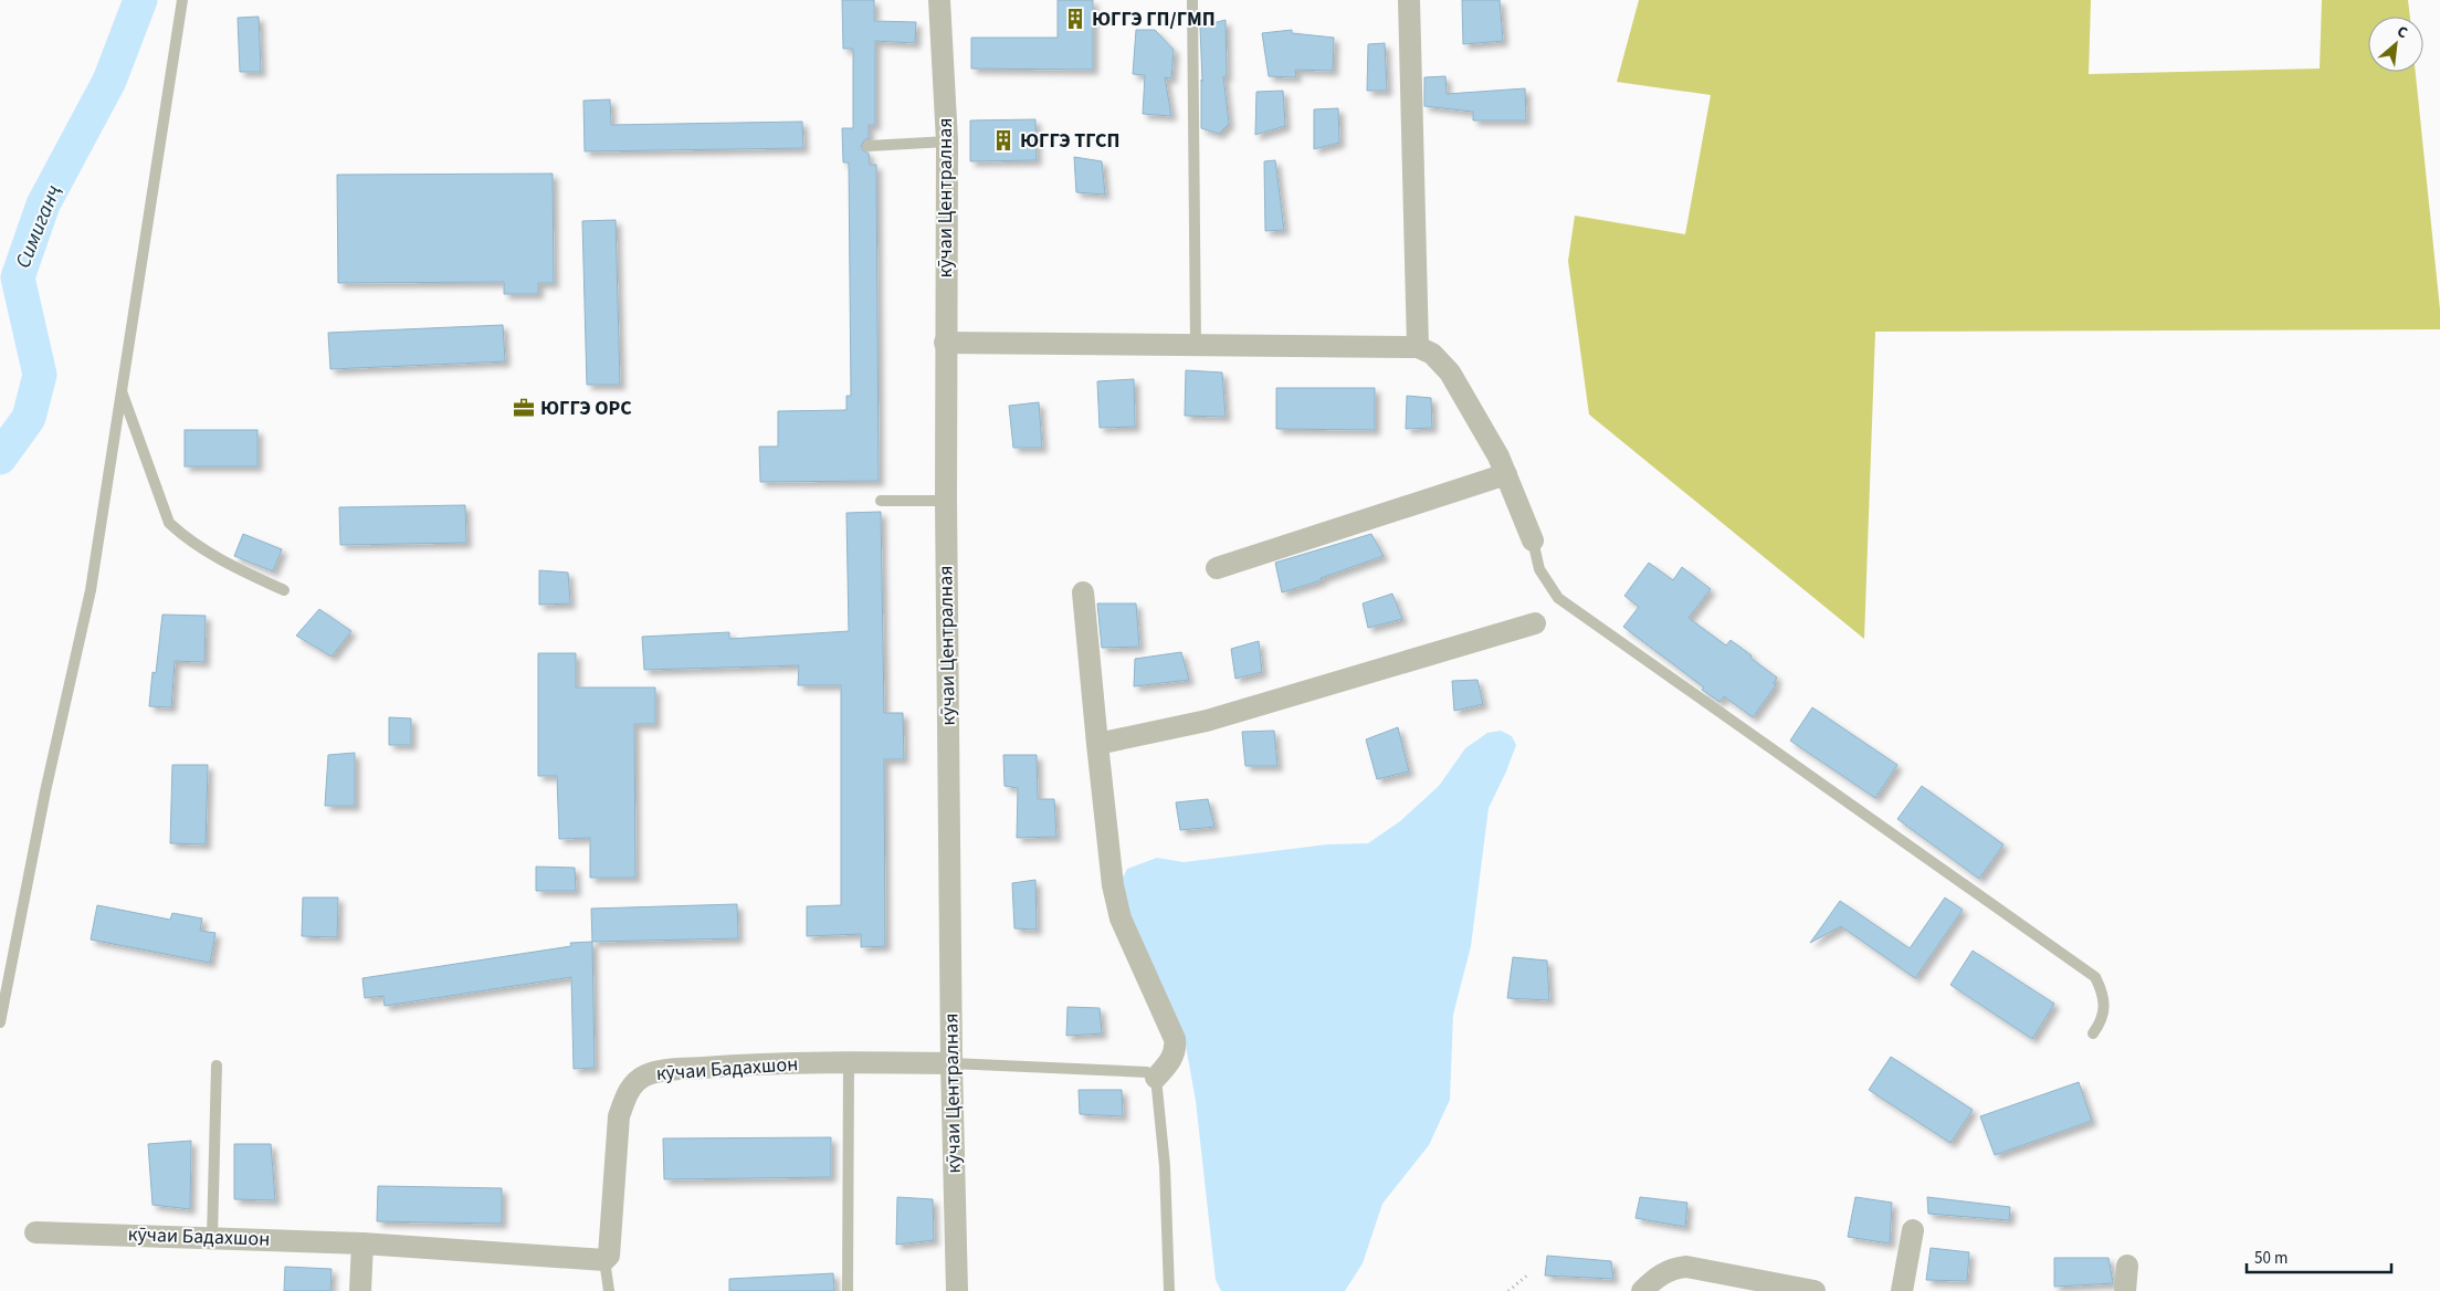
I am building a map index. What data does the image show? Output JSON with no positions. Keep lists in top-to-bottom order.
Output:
{
  "streets": {
    "street": ["кӯчаи Централная", "кӯчаи Бадахшон"]
  },
  "crossings": [
    ["кӯчаи Централная", "кӯчаи Бадахшон"]
  ],
  "water": ["Симиганҷ"],
  "places": {
    "building": ["ЮГГЭ ГП/ГМП", "ЮГГЭ ТГСП"],
    "office": ["ЮГГЭ ОРС"]
  },
  "scale_bar": "50 m",
  "north": "top right"
}
